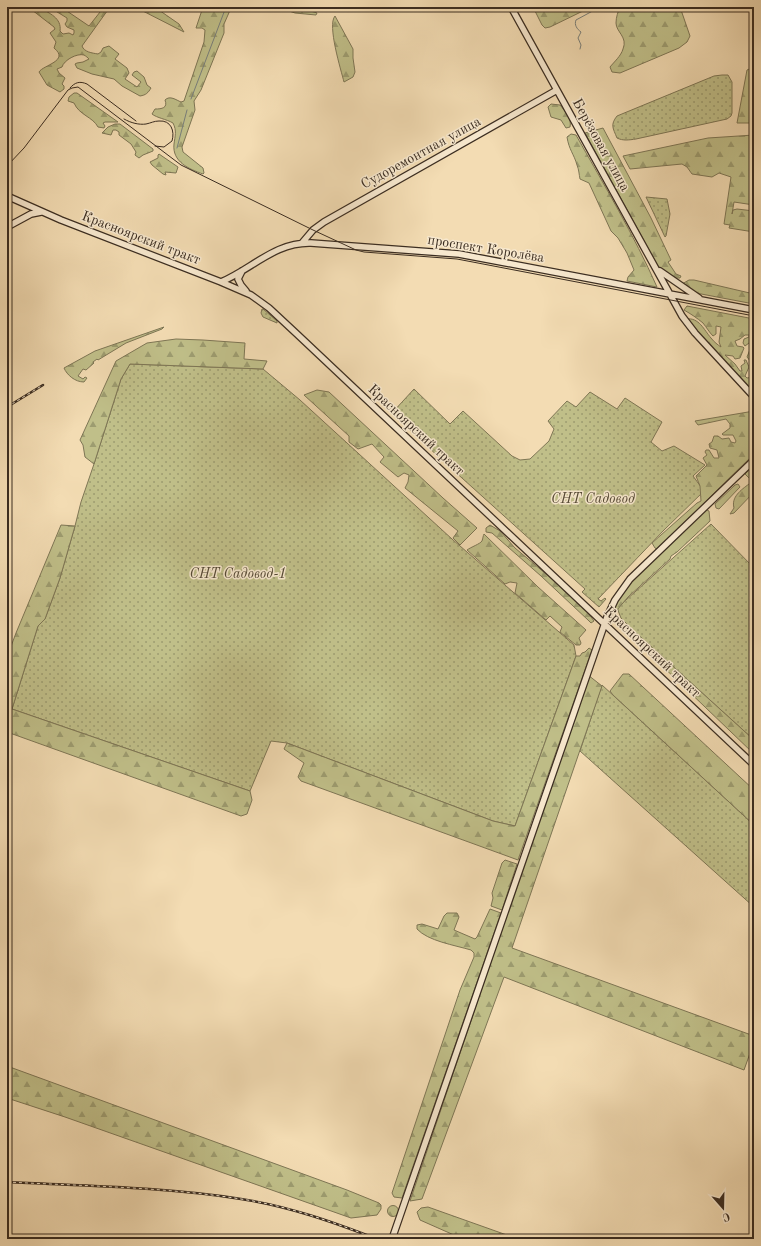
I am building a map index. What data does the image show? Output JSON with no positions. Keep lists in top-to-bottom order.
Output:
{
  "streets": {
    "main road": [
      "Берёзовая улица",
      "Судоремонтная улица",
      "Красноярский тракт",
      "проспект Королёва"
    ]
  },
  "crossings": [
    ["Берёзовая улица", "Судоремонтная улица"],
    ["Берёзовая улица", "проспект Королёва"],
    ["Судоремонтная улица", "проспект Королёва"],
    ["Красноярский тракт", "проспект Королёва"]
  ],
  "parks": ["СНТ Садовод", "СНТ Садовод-1"],
  "north": "bottom"
}
